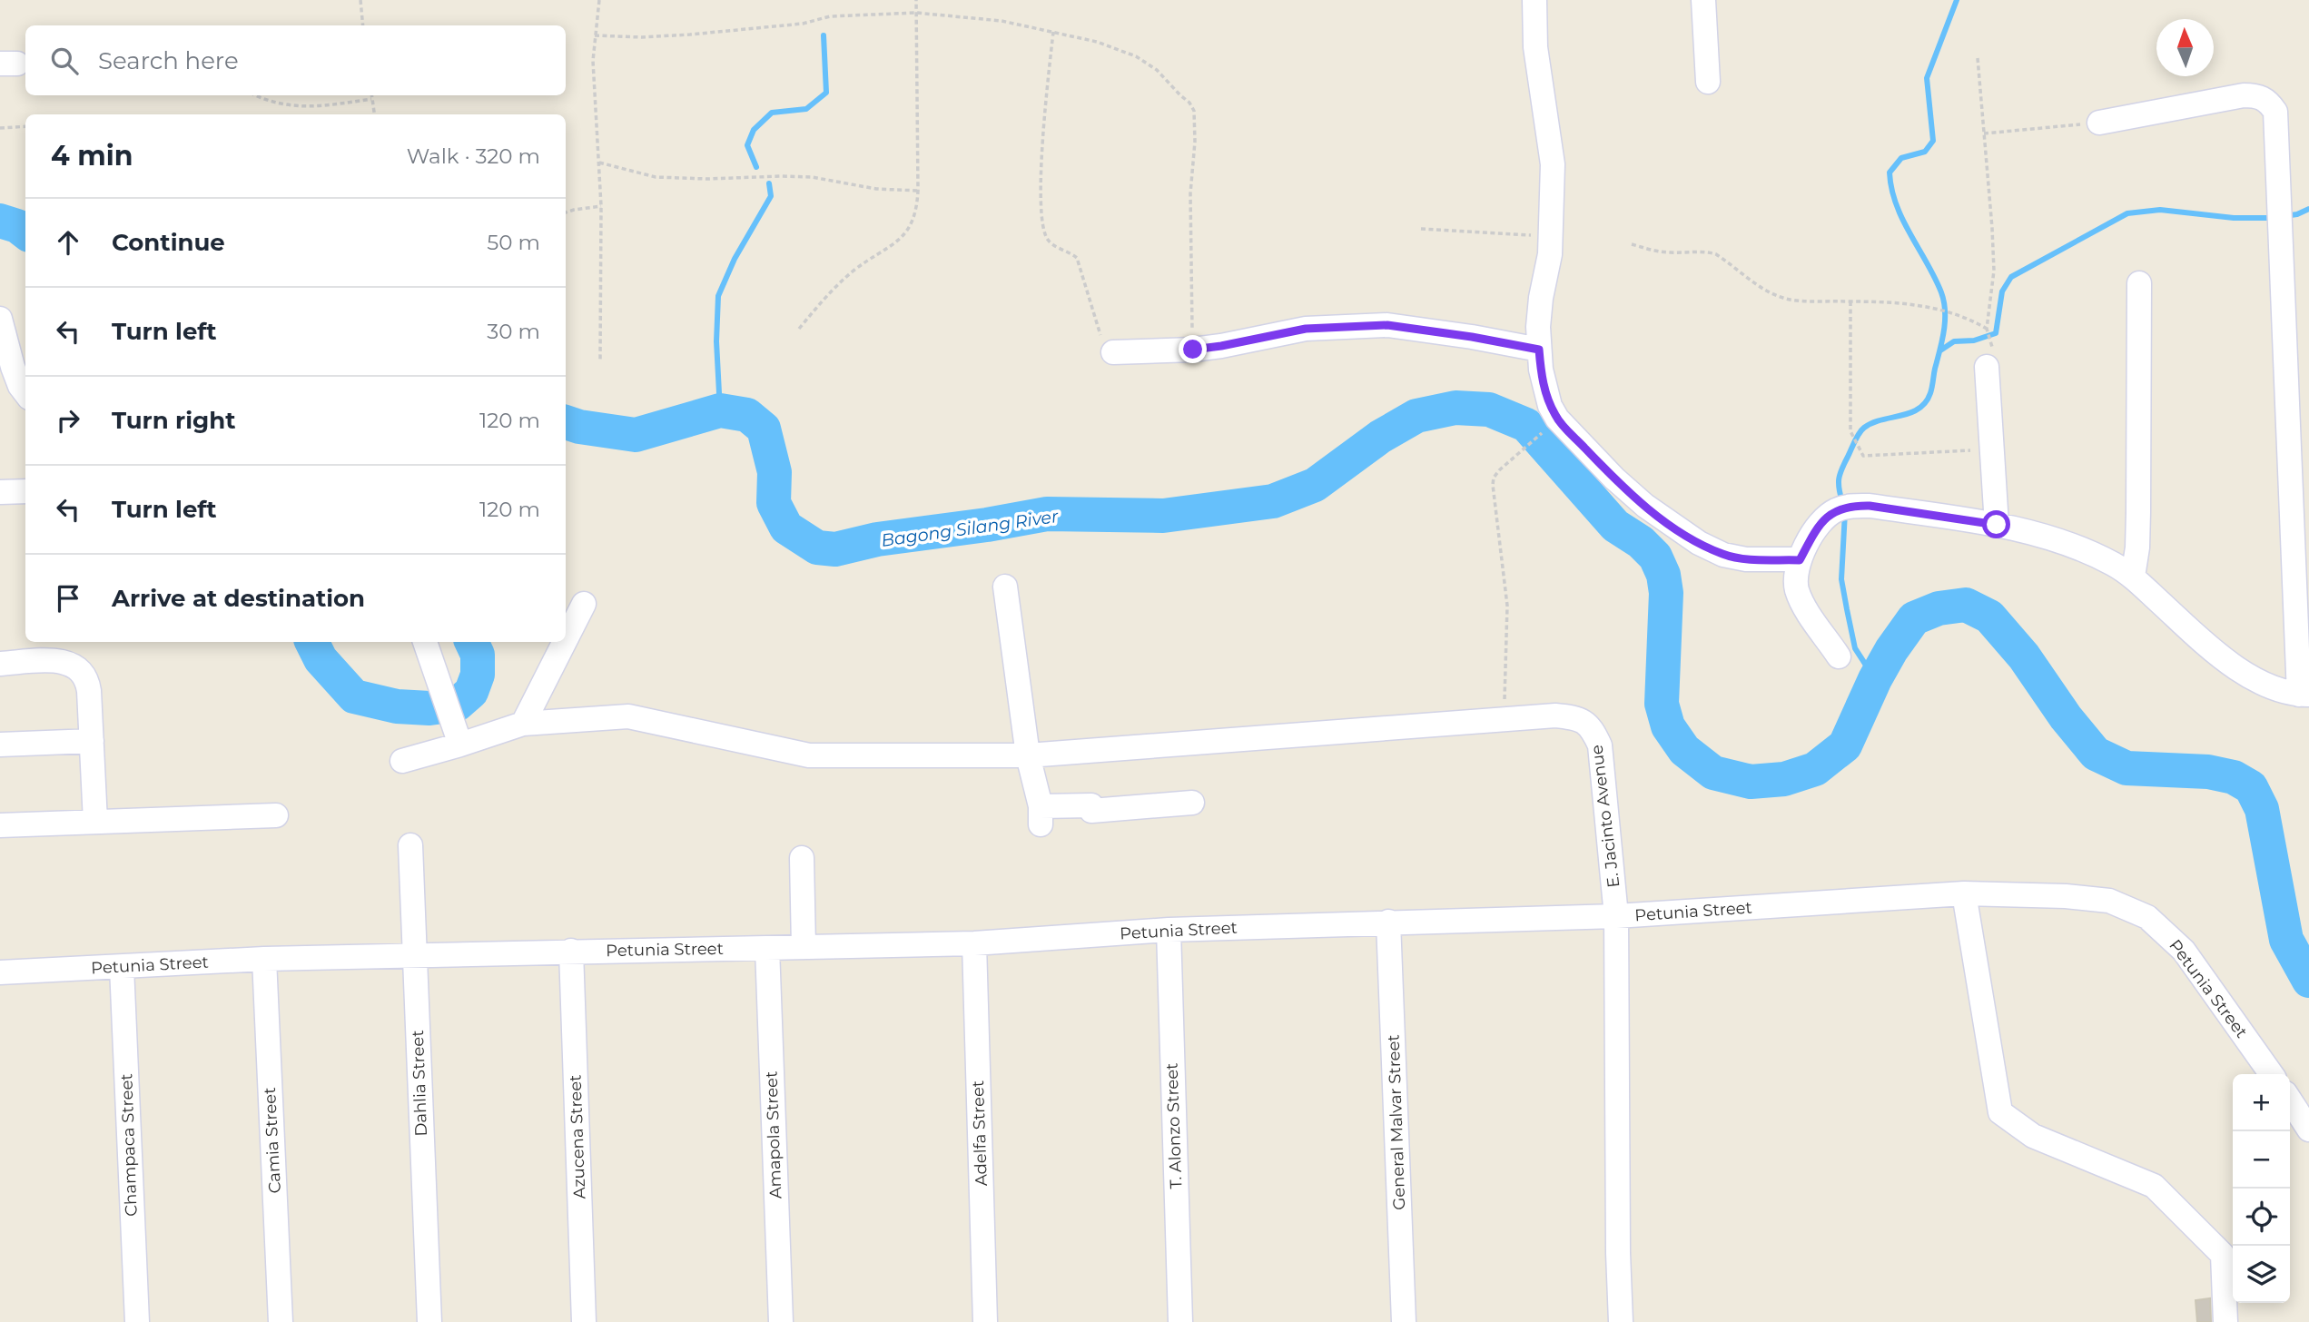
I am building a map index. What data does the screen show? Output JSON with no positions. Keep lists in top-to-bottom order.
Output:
{
  "streets": {
    "street": [
      "E. Jacinto Avenue",
      "Petunia Street",
      "Dahlia Street",
      "General Malvar Street",
      "T. Alonzo Street",
      "Adelfa Street",
      "Amapola Street",
      "Azucena Street",
      "Camia Street",
      "Champaca Street"
    ]
  },
  "crossings": [
    ["E. Jacinto Avenue", "Petunia Street"],
    ["Petunia Street", "Dahlia Street"],
    ["Petunia Street", "General Malvar Street"],
    ["Petunia Street", "T. Alonzo Street"],
    ["Petunia Street", "Adelfa Street"],
    ["Petunia Street", "Amapola Street"],
    ["Petunia Street", "Azucena Street"],
    ["Petunia Street", "Camia Street"],
    ["Petunia Street", "Champaca Street"]
  ],
  "water": ["Bagong Silang River"],
  "north": "top",
  "page": {
    "search": "Search here",
    "heading": ["4 min", "Walk · 320 m"],
    "list": [
      ["Continue", "50 m"],
      ["Turn left", "30 m"],
      ["Turn right", "120 m"],
      ["Turn left", "120 m"],
      "Arrive at destination"
    ],
    "map_buttons": ["+", "−"]
  }
}
